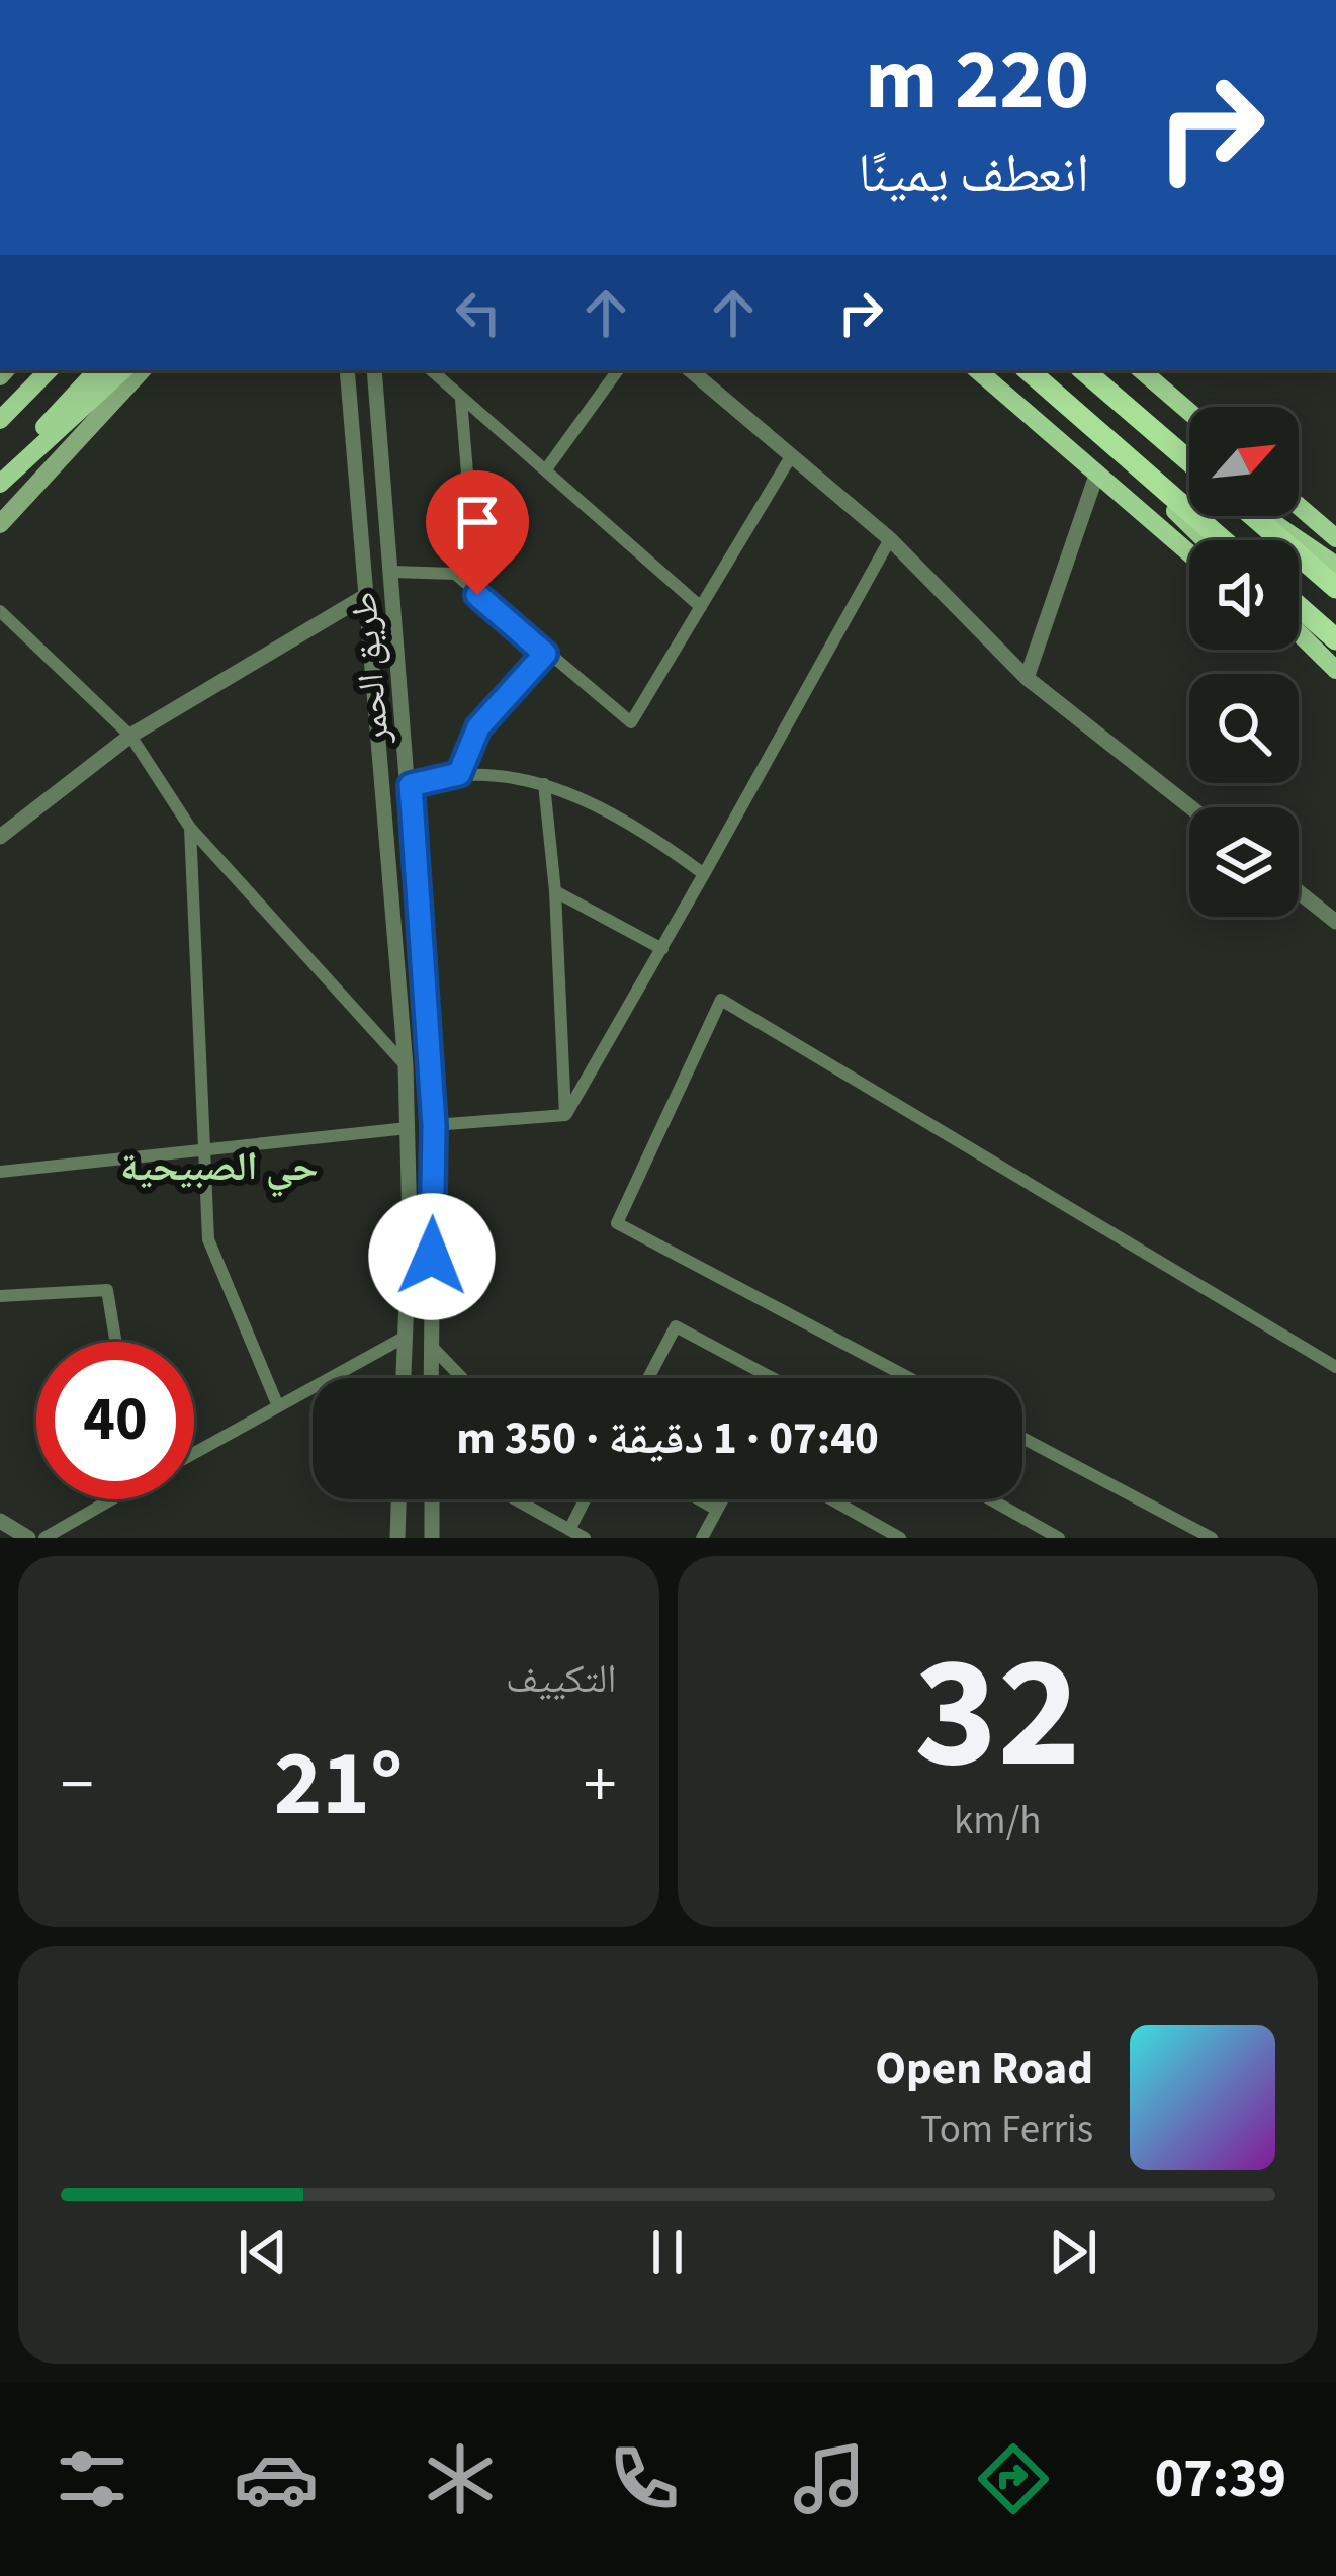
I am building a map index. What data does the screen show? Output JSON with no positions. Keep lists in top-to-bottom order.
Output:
{
  "streets": {
    "street": ["طريق الحمر"]
  },
  "districts": ["حي الصبيحية"],
  "north": "top right",
  "page": {
    "turn": ["220 m", "انعطف يمينًا"],
    "limit": "40",
    "trip": "07:40 · 1 دقيقة · 350 m",
    "tile": [
      ["32", "km/h"],
      "التكييف"
    ],
    "heat": ["−", "21°", "+"],
    "song": ["Open Road", "Tom Ferris"],
    "tabs": "07:39"
  }
}
